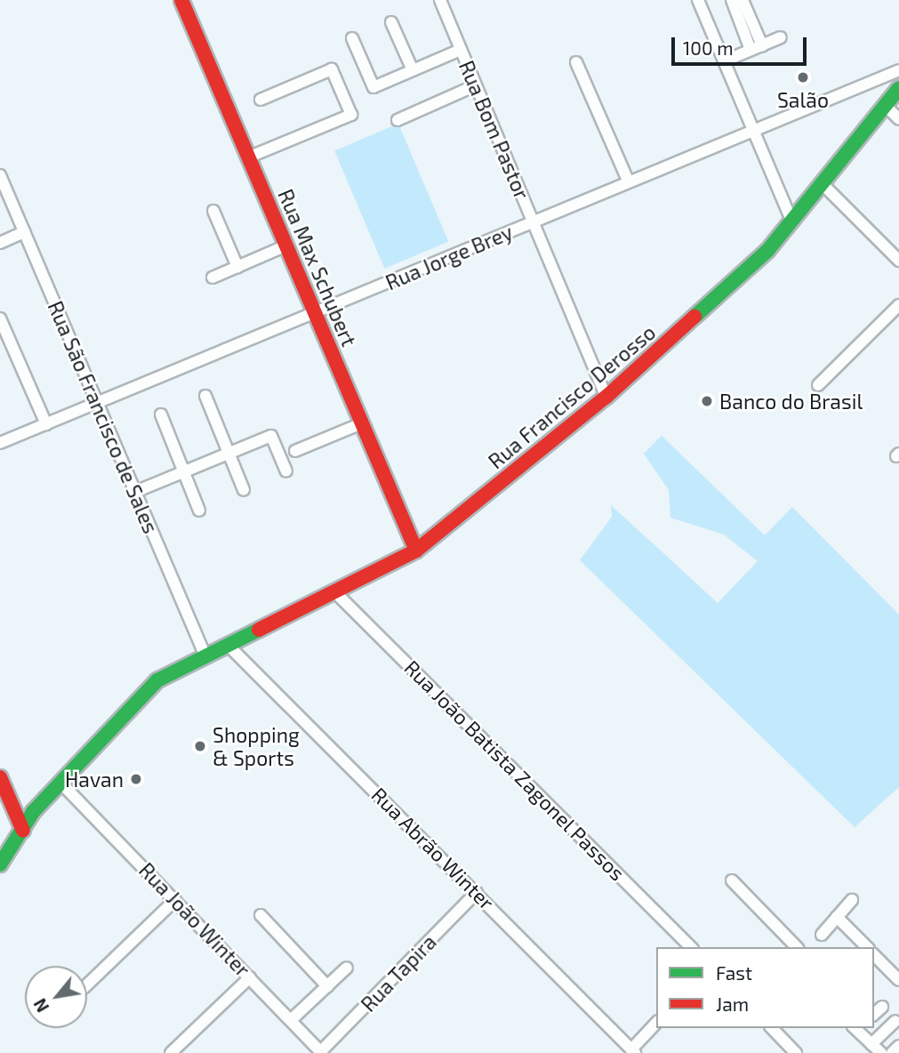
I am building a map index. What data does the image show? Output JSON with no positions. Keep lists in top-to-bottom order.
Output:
{
  "streets": {
    "main road": ["Rua Max Schubert", "Rua Francisco Derosso"],
    "street": [
      "Rua Bom Pastor",
      "Rua Jorge Brey",
      "Rua São Francisco de Sales",
      "Rua João Batista Zagonel Passos",
      "Rua Abrão Winter",
      "Rua João Winter",
      "Rua Tapira"
    ]
  },
  "crossings": [
    ["Rua Bom Pastor", "Rua Jorge Brey"],
    ["Rua Bom Pastor", "Rua Francisco Derosso"],
    ["Rua Jorge Brey", "Rua Max Schubert"],
    ["Rua Jorge Brey", "Rua São Francisco de Sales"],
    ["Rua Max Schubert", "Rua Francisco Derosso"],
    ["Rua Francisco Derosso", "Rua São Francisco de Sales"],
    ["Rua Francisco Derosso", "Rua João Batista Zagonel Passos"],
    ["Rua Francisco Derosso", "Rua Abrão Winter"],
    ["Rua Francisco Derosso", "Rua João Winter"],
    ["Rua Abrão Winter", "Rua Tapira"],
    ["Rua João Winter", "Rua Tapira"]
  ],
  "places": [
    "Salão",
    "Banco do Brasil",
    "Shopping & Sports",
    "Havan"
  ],
  "legend": ["Fast", "Jam"],
  "scale_bar": "100 m",
  "north": "bottom left"
}
